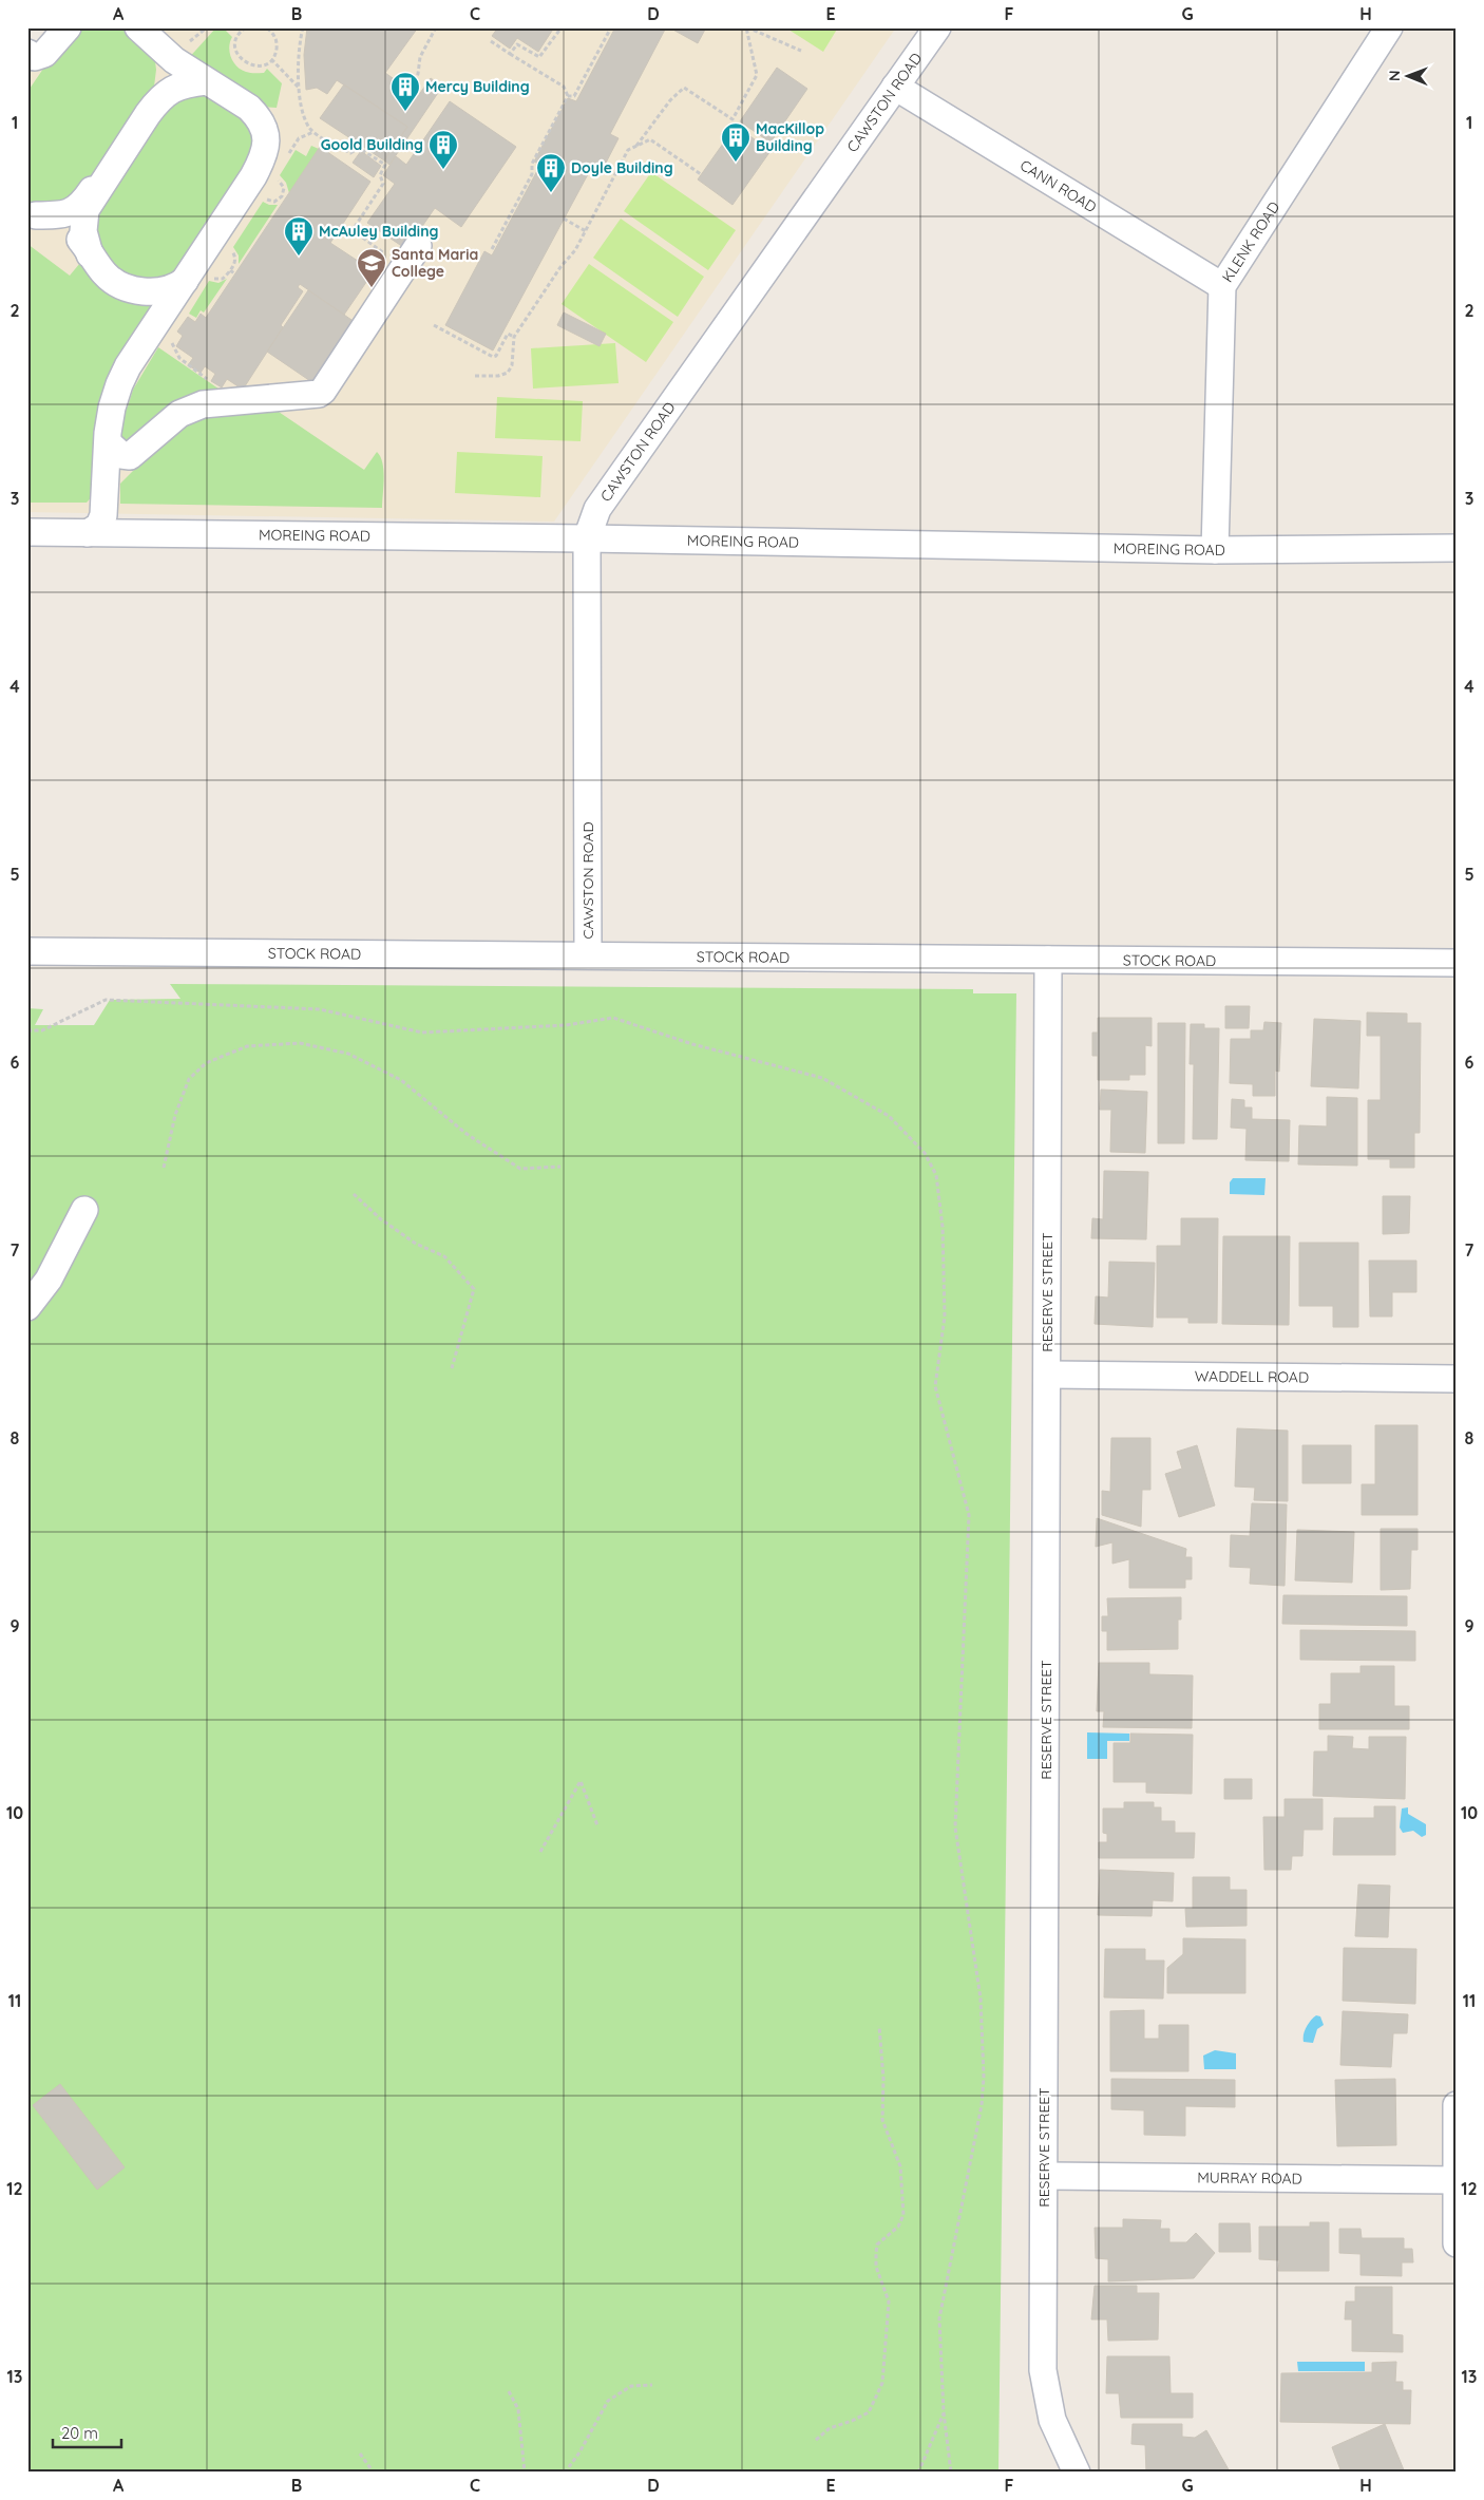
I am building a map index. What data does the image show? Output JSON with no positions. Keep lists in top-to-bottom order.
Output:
{
  "streets": {
    "street": [
      "CAWSTON ROAD",
      "CANN ROAD",
      "KLENK ROAD",
      "MOREING ROAD",
      "STOCK ROAD",
      "RESERVE STREET",
      "WADDELL ROAD",
      "MURRAY ROAD"
    ]
  },
  "crossings": [
    ["CAWSTON ROAD", "CANN ROAD"],
    ["CAWSTON ROAD", "MOREING ROAD"],
    ["CAWSTON ROAD", "STOCK ROAD"],
    ["CANN ROAD", "KLENK ROAD"],
    ["KLENK ROAD", "MOREING ROAD"],
    ["STOCK ROAD", "RESERVE STREET"],
    ["RESERVE STREET", "WADDELL ROAD"],
    ["RESERVE STREET", "MURRAY ROAD"]
  ],
  "places": {
    "building": [
      "Mercy Building",
      "MacKillop Building",
      "Goold Building",
      "Doyle Building",
      "McAuley Building"
    ],
    "school or university": ["Santa Maria College"]
  },
  "scale_bar": "20 m",
  "north": "left",
  "grid": {
    "columns": [
      "A",
      "B",
      "C",
      "D",
      "E",
      "F",
      "G",
      "H"
    ],
    "rows": [
      "1",
      "2",
      "3",
      "4",
      "5",
      "6",
      "7",
      "8",
      "9",
      "10",
      "11",
      "12",
      "13"
    ]
  }
}
